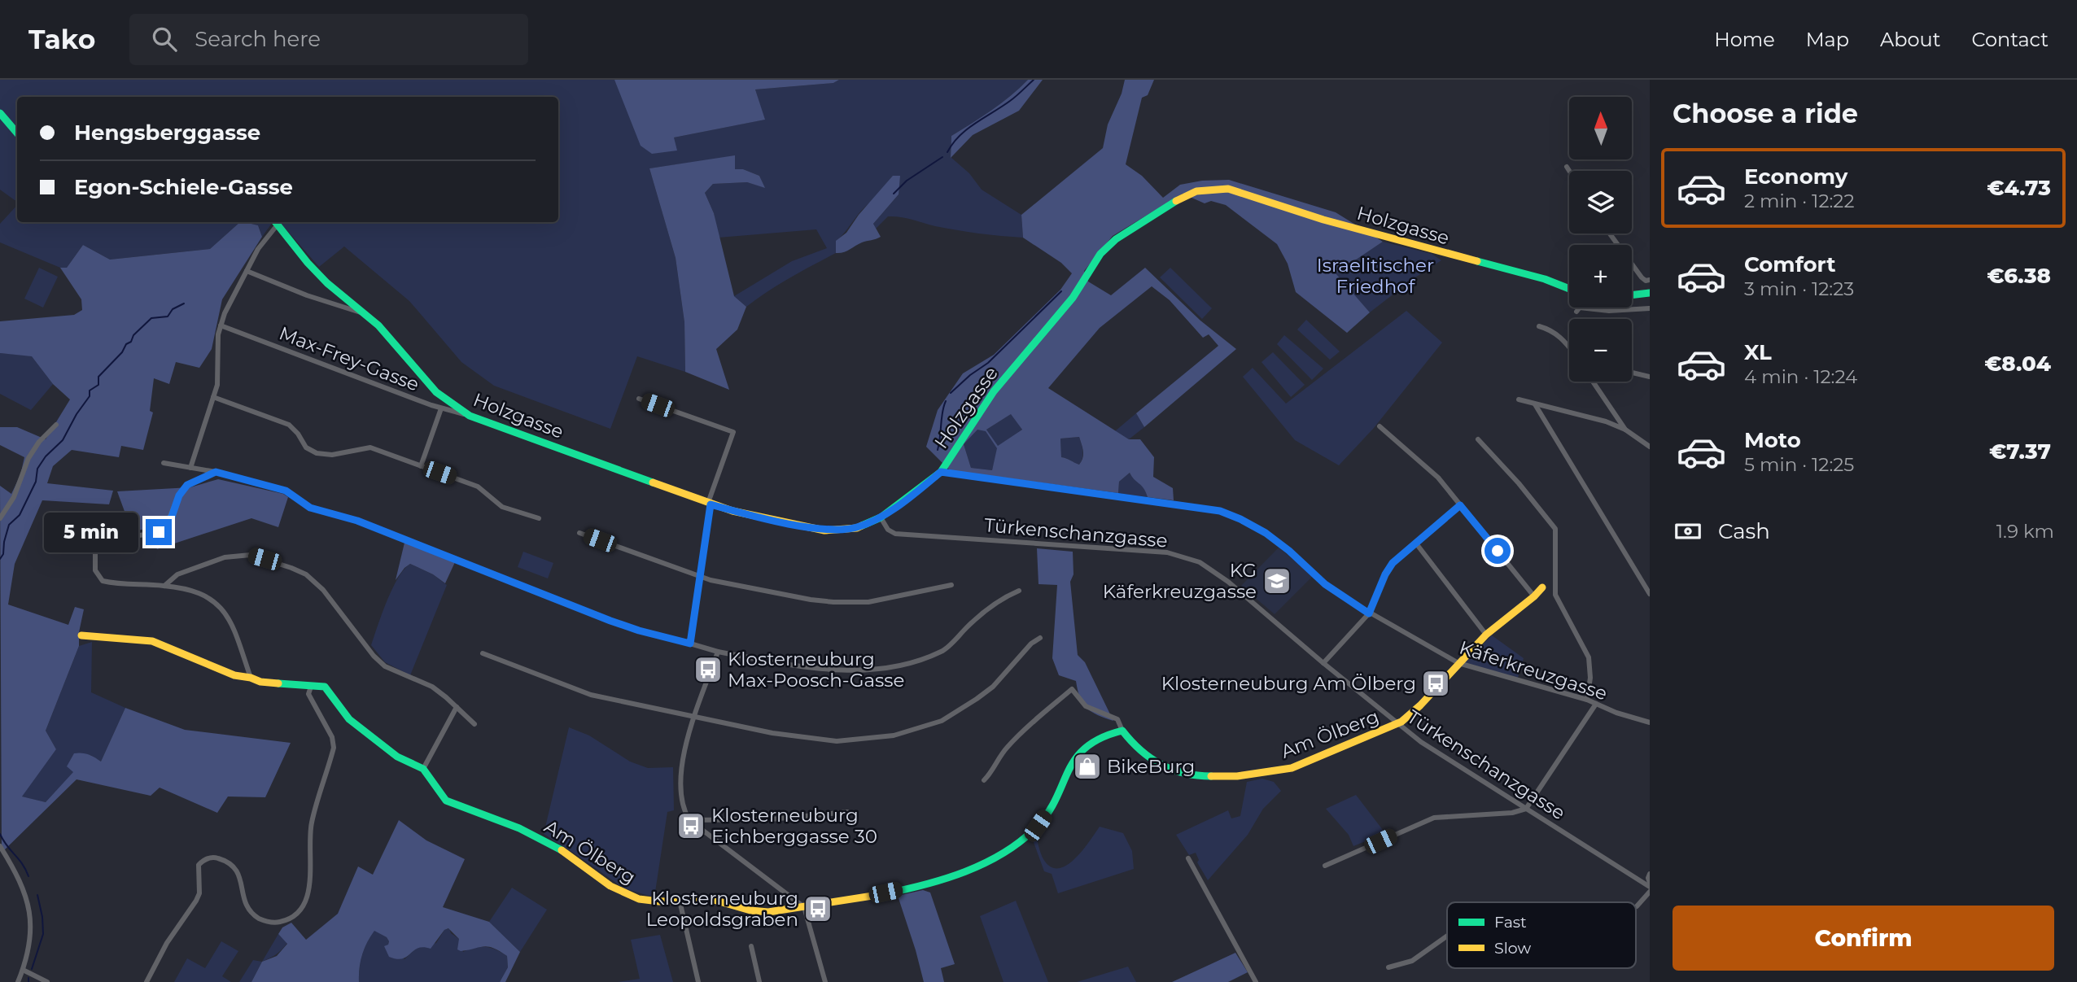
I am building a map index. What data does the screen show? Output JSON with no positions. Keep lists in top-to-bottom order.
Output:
{
  "streets": {
    "street": [
      "Holzgasse",
      "Max-Frey-Gasse",
      "Türkenschanzgasse",
      "Käferkreuzgasse",
      "Am Ölberg"
    ]
  },
  "crossings": [
    ["Holzgasse", "Max-Frey-Gasse"],
    ["Holzgasse", "Türkenschanzgasse"],
    ["Holzgasse", "Käferkreuzgasse"],
    ["Türkenschanzgasse", "Am Ölberg"],
    ["Käferkreuzgasse", "Am Ölberg"]
  ],
  "parks": ["Israelitischer Friedhof"],
  "places": {
    "school or university": ["KG Käferkreuzgasse"],
    "bus stop": [
      "Klosterneuburg Max-Poosch-Gasse",
      "Klosterneuburg Am Ölberg",
      "Klosterneuburg Eichberggasse 30",
      "Klosterneuburg Leopoldsgraben"
    ],
    "shop": ["BikeBurg"]
  },
  "legend": ["Fast", "Slow"],
  "north": "top",
  "page": {
    "header": "Tako",
    "search": "Search here",
    "nav": [
      "Home",
      "Map",
      "About",
      "Contact"
    ],
    "heading": "Choose a ride",
    "map_buttons": ["+", "−"],
    "banner": ["Hengsberggasse", "Egon-Schiele-Gasse"],
    "list": [
      {
        "name": "Economy",
        "note": "2 min · 12:22",
        "value": "€4.73"
      },
      {
        "name": "Comfort",
        "note": "3 min · 12:23",
        "value": "€6.38"
      },
      {
        "name": "XL",
        "note": "4 min · 12:24",
        "value": "€8.04"
      },
      {
        "name": "Moto",
        "note": "5 min · 12:25",
        "value": "€7.37"
      }
    ],
    "pay": ["Cash", "1.9 km"],
    "bubble": "5 min",
    "buttons": "Confirm"
  }
}
